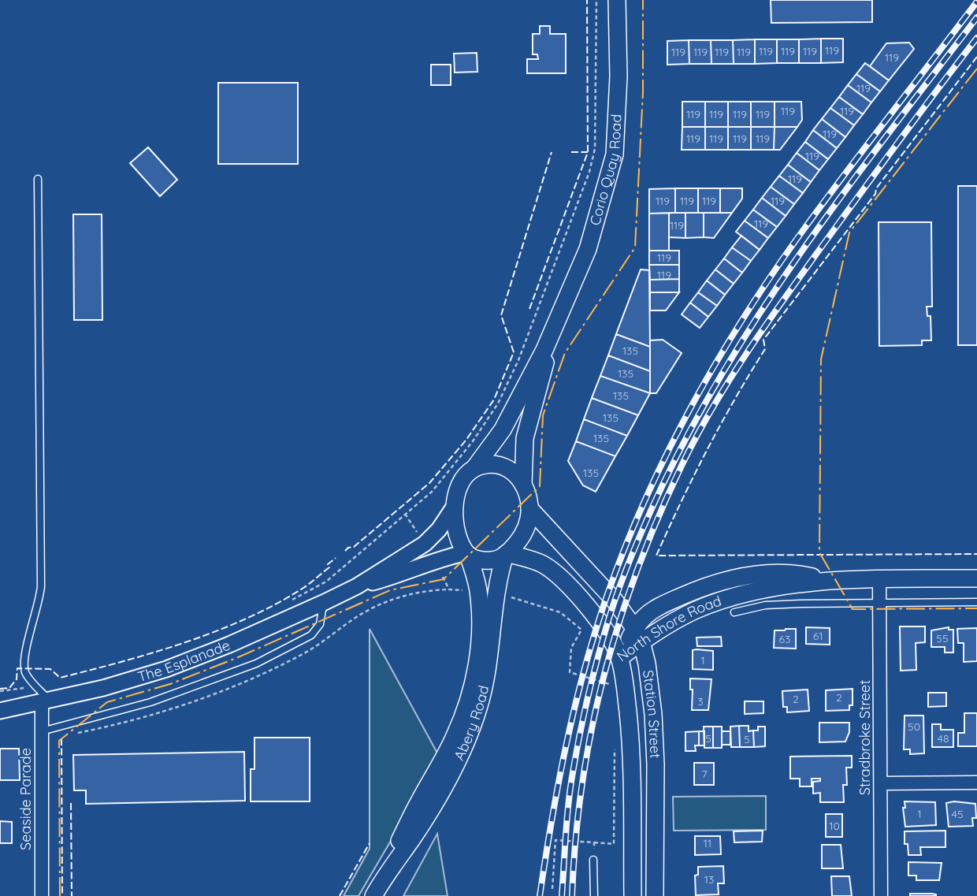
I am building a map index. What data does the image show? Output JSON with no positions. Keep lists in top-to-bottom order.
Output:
{
  "streets": {
    "main road": [
      "Corio Quay Road",
      "North Shore Road",
      "Station Street",
      "Abery Road"
    ],
    "street": ["The Esplanade", "Stradbroke Street", "Seaside Parade"]
  },
  "crossings": [
    ["Corio Quay Road", "The Esplanade"],
    ["Corio Quay Road", "Station Street"],
    ["Corio Quay Road", "Abery Road"],
    ["North Shore Road", "Station Street"],
    ["North Shore Road", "Stradbroke Street"],
    ["The Esplanade", "Station Street"],
    ["The Esplanade", "Abery Road"],
    ["The Esplanade", "Seaside Parade"],
    ["Station Street", "Abery Road"]
  ],
  "house_numbers": [
    "119",
    "119",
    "119",
    "119",
    "119",
    "119",
    "119",
    "119",
    "119",
    "119",
    "119",
    "119",
    "119",
    "119",
    "119",
    "119",
    "119",
    "119",
    "119",
    "119",
    "119",
    "119",
    "119",
    "119",
    "119",
    "119",
    "119",
    "119",
    "119",
    "119",
    "119",
    "135",
    "135",
    "135",
    "135",
    "135",
    "135",
    "61",
    "55",
    "63",
    "1",
    "2",
    "2",
    "3",
    "50",
    "5",
    "48",
    "5",
    "7",
    "1",
    "45",
    "10",
    "11",
    "13"
  ]
}
